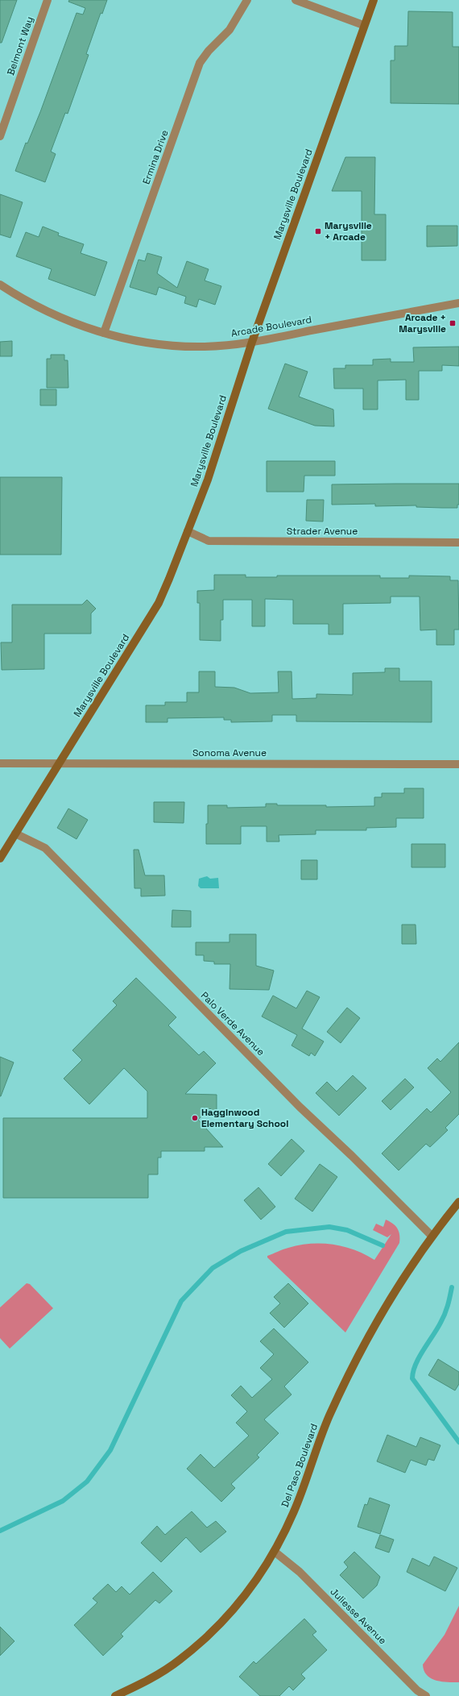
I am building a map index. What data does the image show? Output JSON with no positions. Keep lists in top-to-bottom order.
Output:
{
  "streets": {
    "main road": ["Marysville Boulevard", "Del Paso Boulevard"],
    "street": [
      "Belmont Way",
      "Ermina Drive",
      "Arcade Boulevard",
      "Strader Avenue",
      "Sonoma Avenue",
      "Palo Verde Avenue",
      "Juliesse Avenue"
    ]
  },
  "crossings": [
    ["Ermina Drive", "Arcade Boulevard"],
    ["Marysville Boulevard", "Arcade Boulevard"],
    ["Marysville Boulevard", "Strader Avenue"],
    ["Marysville Boulevard", "Sonoma Avenue"],
    ["Marysville Boulevard", "Palo Verde Avenue"],
    ["Palo Verde Avenue", "Del Paso Boulevard"],
    ["Del Paso Boulevard", "Juliesse Avenue"]
  ],
  "places": {
    "transit": ["Marysville + Arcade", "Arcade + Marysville"],
    "other": ["Hagginwood Elementary School"]
  }
}
